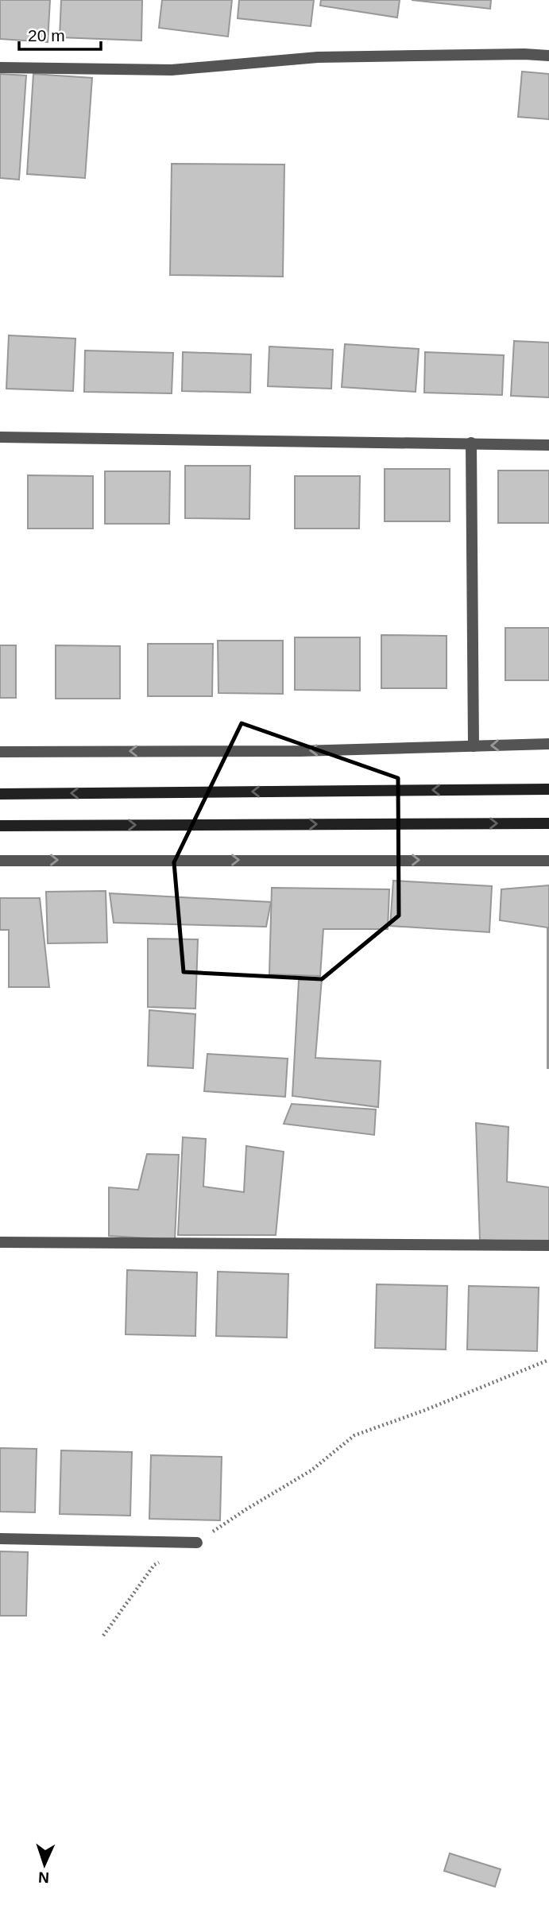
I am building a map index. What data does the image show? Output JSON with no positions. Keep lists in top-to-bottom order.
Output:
{
  "scale_bar": "20 m",
  "north": "bottom"
}
